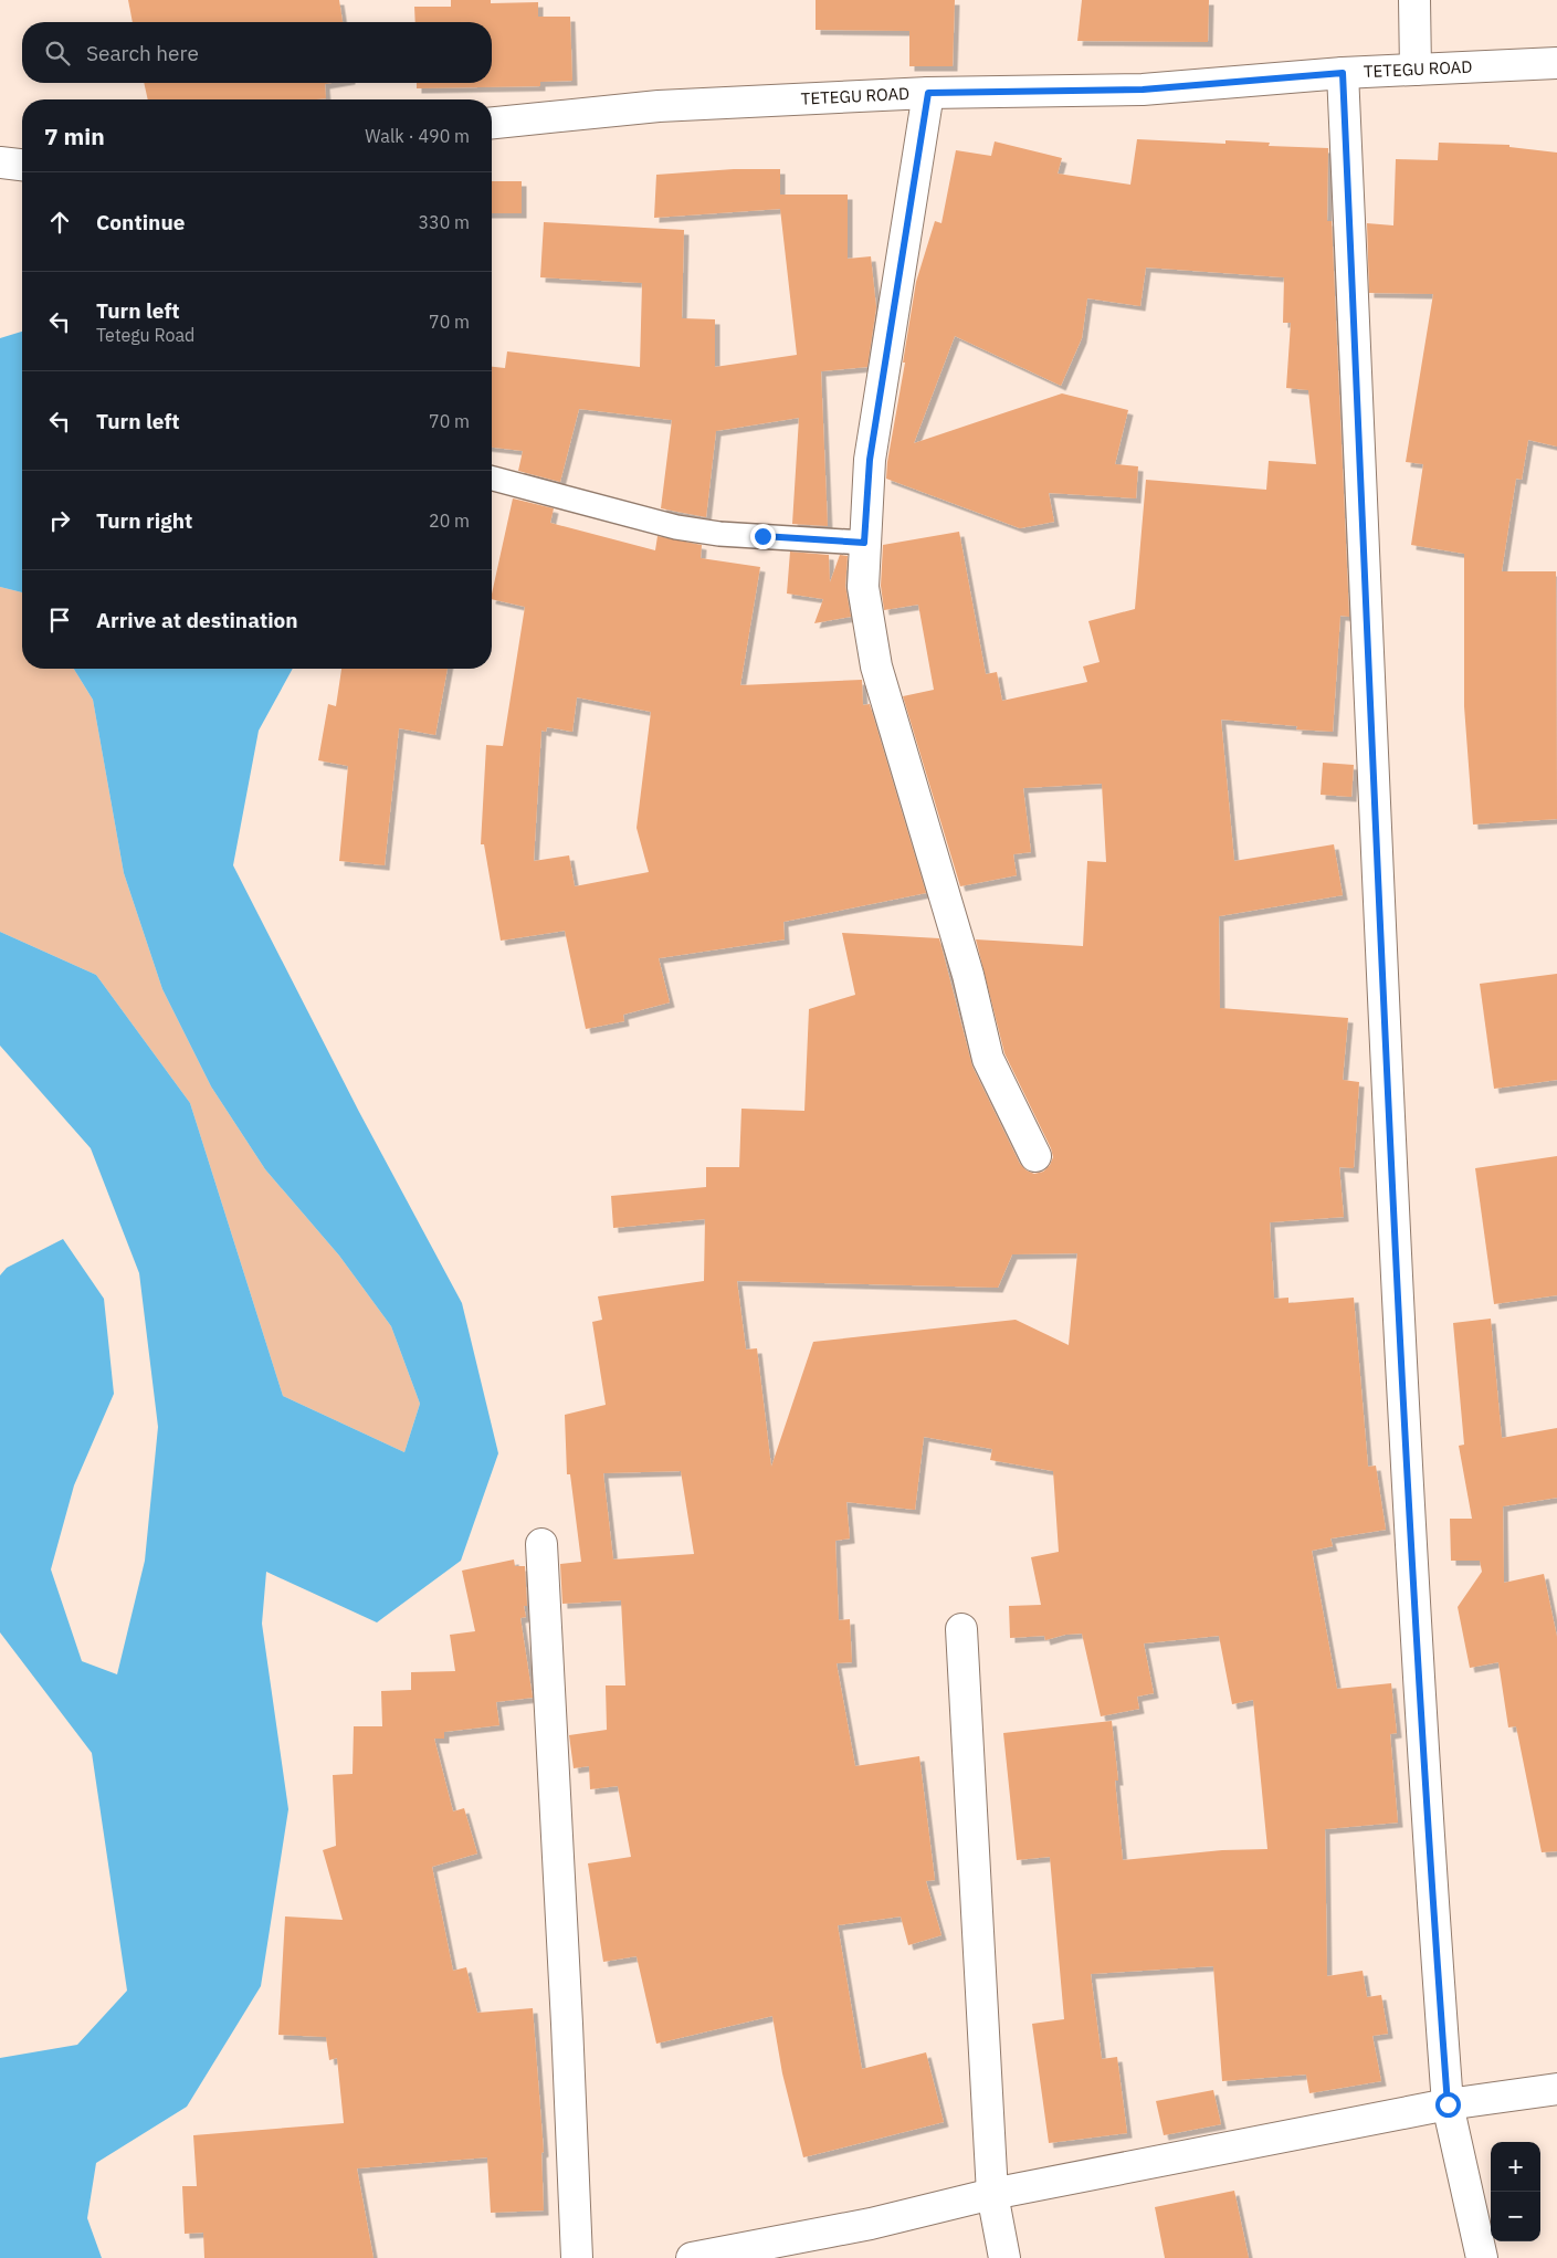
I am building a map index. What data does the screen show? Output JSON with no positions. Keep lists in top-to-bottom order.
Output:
{
  "streets": {
    "street": ["TETEGU ROAD"]
  },
  "page": {
    "search": "Search here",
    "heading": ["7 min", "Walk · 490 m"],
    "list": [
      ["Continue", "330 m"],
      ["Turn left", "Tetegu Road", "70 m"],
      ["Turn left", "70 m"],
      ["Turn right", "20 m"],
      "Arrive at destination"
    ],
    "map_buttons": ["+", "−"]
  }
}
